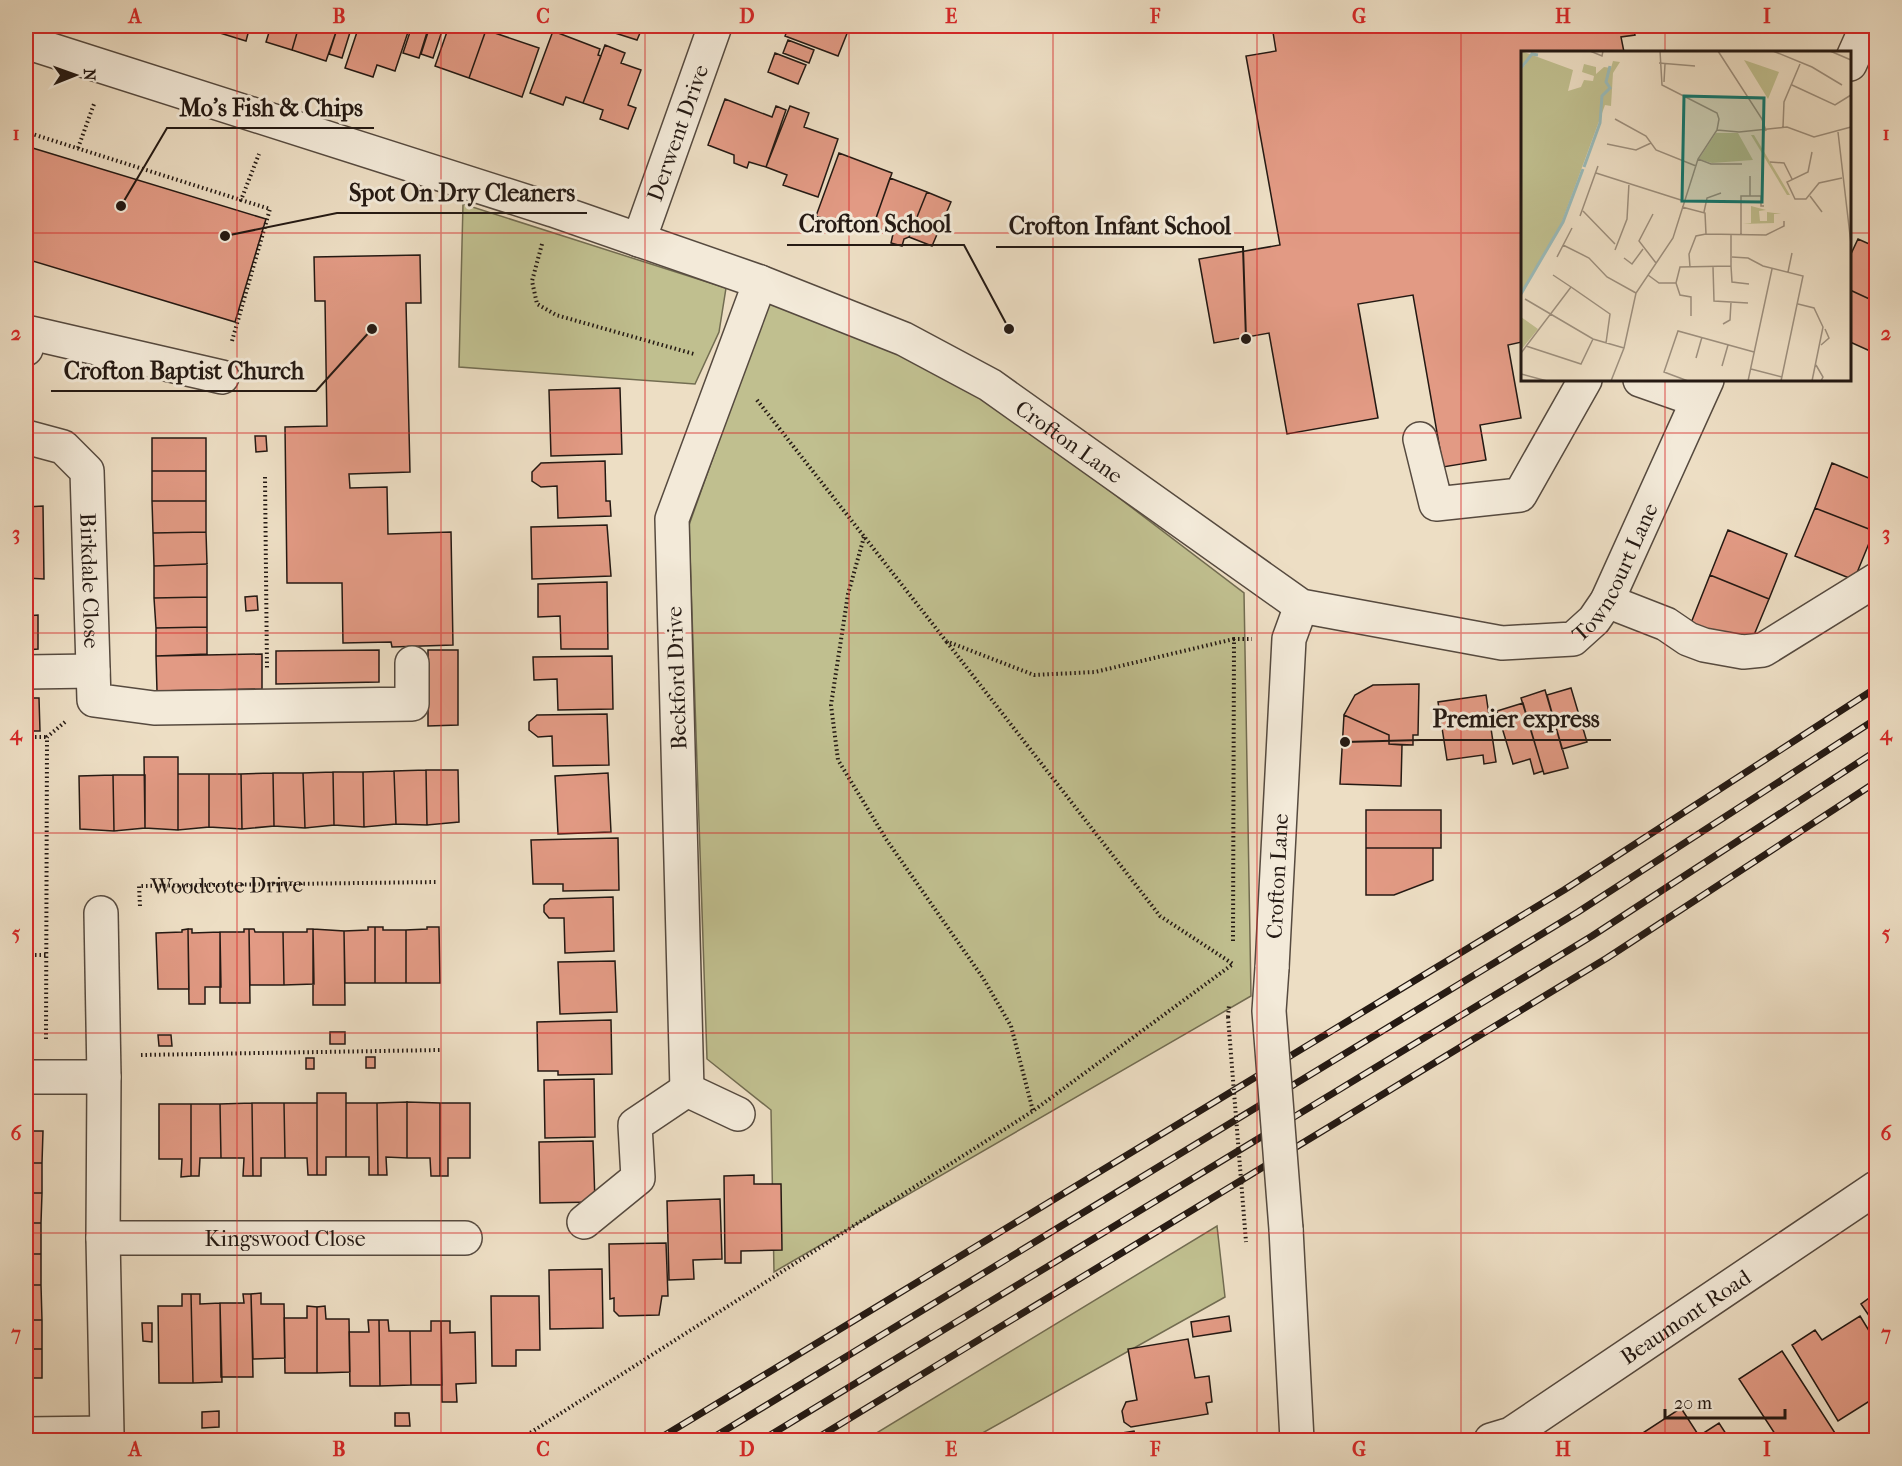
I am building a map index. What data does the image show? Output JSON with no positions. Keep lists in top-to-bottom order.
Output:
{
  "streets": {
    "street": [
      "Derwent Drive",
      "Crofton Lane",
      "Towncourt Lane",
      "Birkdale Close",
      "Beckford Drive",
      "Kingswood Close",
      "Beaumont Road"
    ],
    "path": ["Woodcote Drive"]
  },
  "crossings": [
    ["Derwent Drive", "Crofton Lane"],
    ["Crofton Lane", "Towncourt Lane"],
    ["Crofton Lane", "Beckford Drive"]
  ],
  "places": [
    "Mo's Fish & Chips",
    "Spot On Dry Cleaners",
    "Crofton Baptist Church",
    "Crofton School",
    "Crofton Infant School",
    "Premier express"
  ],
  "scale_bar": "20 m",
  "north": "right",
  "grid": {
    "columns": [
      "A",
      "B",
      "C",
      "D",
      "E",
      "F",
      "G",
      "H",
      "I"
    ],
    "rows": [
      "1",
      "2",
      "3",
      "4",
      "5",
      "6",
      "7"
    ]
  }
}
